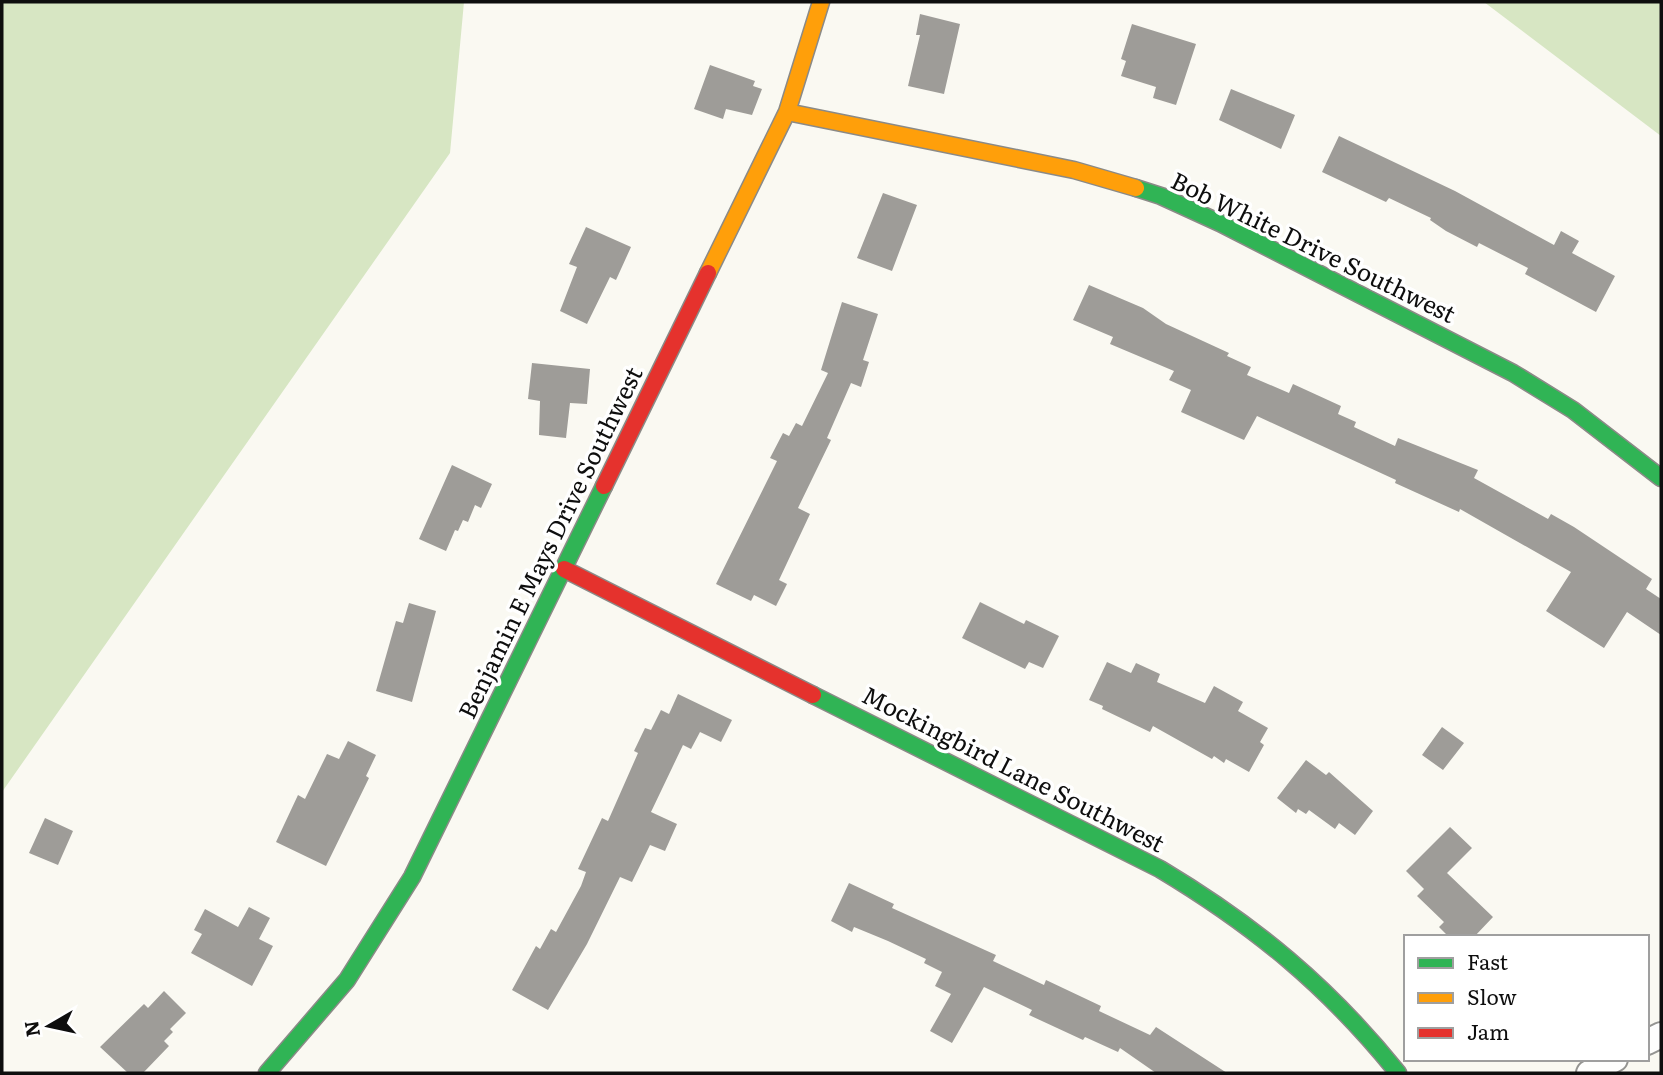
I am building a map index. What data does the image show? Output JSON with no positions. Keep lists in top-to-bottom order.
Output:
{
  "streets": {
    "street": ["Bob White Drive Southwest", "Benjamin E Mays Drive Southwest", "Mockingbird Lane Southwest"]
  },
  "crossings": [
    ["Bob White Drive Southwest", "Benjamin E Mays Drive Southwest"],
    ["Benjamin E Mays Drive Southwest", "Mockingbird Lane Southwest"]
  ],
  "legend": ["Fast", "Slow", "Jam"],
  "north": "left"
}
